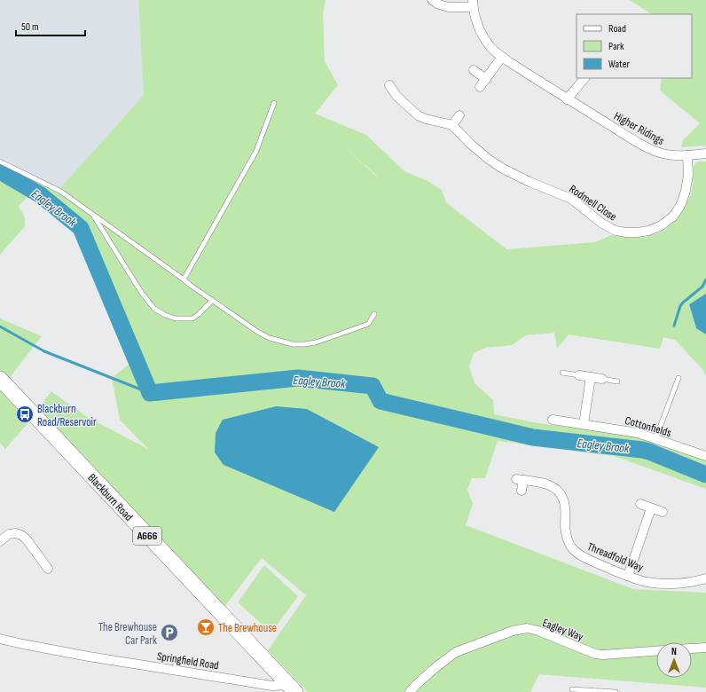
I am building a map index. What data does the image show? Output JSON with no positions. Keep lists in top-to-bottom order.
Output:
{
  "streets": {
    "highway": ["Blackburn Road", "A666"],
    "street": [
      "Higher Ridings",
      "Rodmell Close",
      "Cottonfields",
      "Threadfold Way",
      "Eagley Way",
      "Springfield Road"
    ]
  },
  "crossings": [
    ["Higher Ridings", "Rodmell Close"],
    ["Blackburn Road", "Springfield Road"]
  ],
  "water": ["Eagley Brook"],
  "places": {
    "bus stop": ["Blackburn Road/Reservoir"],
    "bar": ["The Brewhouse"],
    "parking": ["The Brewhouse Car Park"]
  },
  "legend": ["Road", "Park", "Water"],
  "scale_bar": "50 m",
  "north": "top"
}
